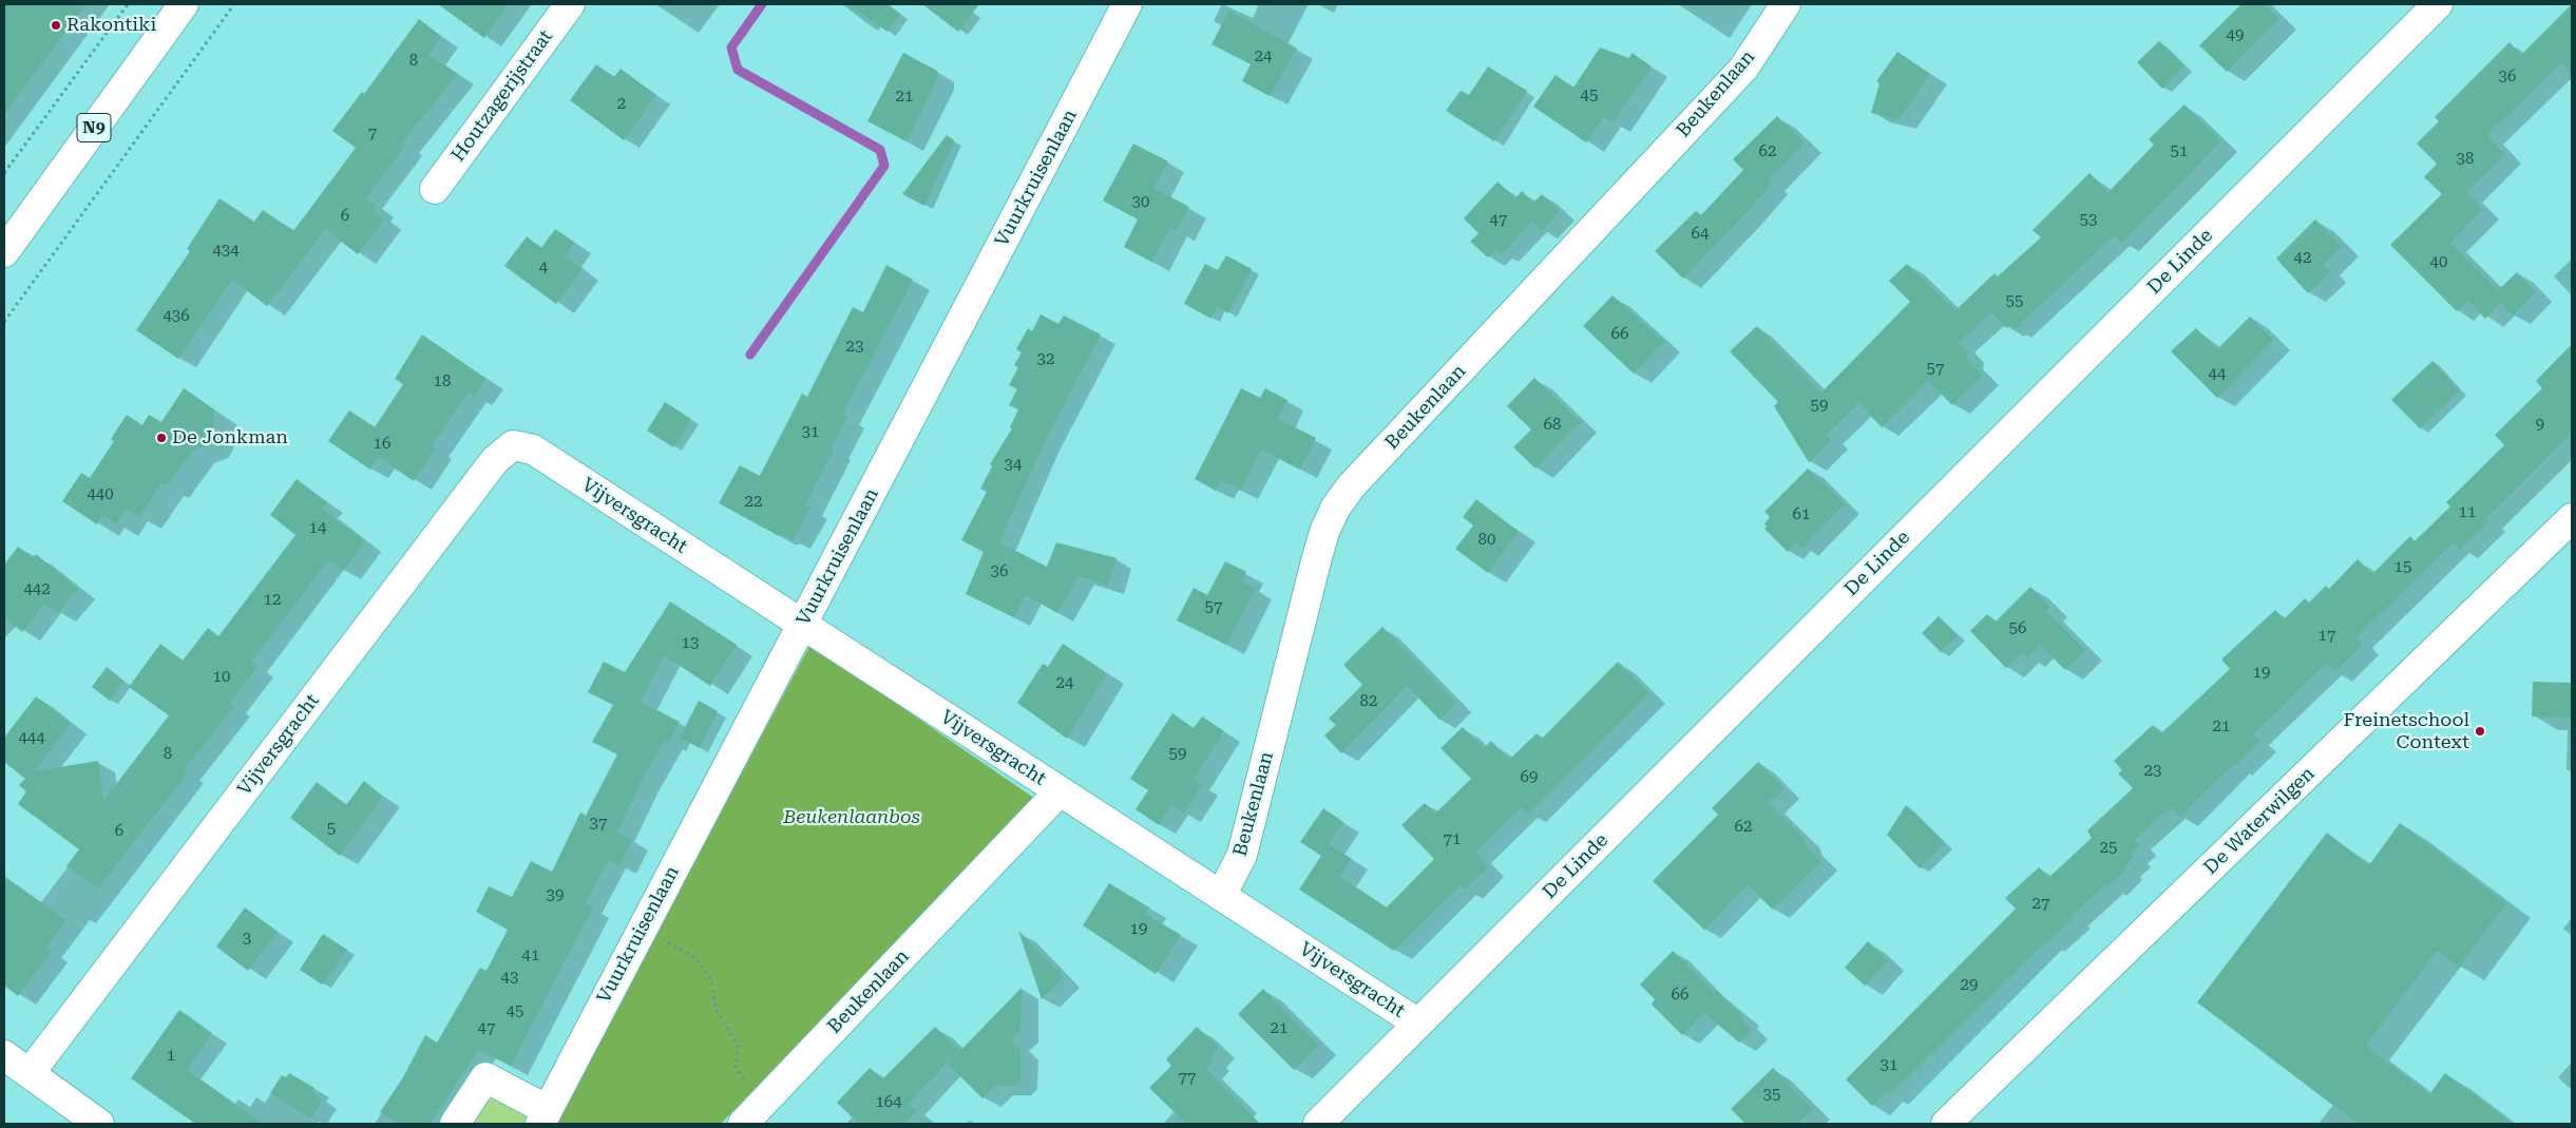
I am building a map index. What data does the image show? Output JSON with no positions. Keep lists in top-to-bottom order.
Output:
{
  "streets": {
    "street": [
      "Beukenlaan",
      "Houtzagerijstraat",
      "N9",
      "Vuurkruisenlaan",
      "De Linde",
      "Vijversgracht",
      "De Waterwilgen"
    ]
  },
  "crossings": [
    ["Beukenlaan", "Vijversgracht"],
    ["Vuurkruisenlaan", "Vijversgracht"],
    ["De Linde", "Vijversgracht"]
  ],
  "parks": ["Beukenlaanbos"],
  "places": ["Rakontiki", "De Jonkman", "Freinetschool Context"],
  "house_numbers": [
    "49",
    "24",
    "8",
    "36",
    "45",
    "21",
    "2",
    "7",
    "62",
    "51",
    "38",
    "30",
    "6",
    "47",
    "53",
    "64",
    "434",
    "42",
    "40",
    "4",
    "55",
    "436",
    "66",
    "23",
    "32",
    "57",
    "44",
    "18",
    "59",
    "68",
    "9",
    "31",
    "16",
    "34",
    "440",
    "22",
    "11",
    "61",
    "14",
    "80",
    "15",
    "36",
    "442",
    "12",
    "57",
    "56",
    "17",
    "13",
    "19",
    "10",
    "24",
    "82",
    "21",
    "444",
    "8",
    "59",
    "23",
    "69",
    "37",
    "62",
    "5",
    "6",
    "71",
    "25",
    "39",
    "27",
    "19",
    "3",
    "41",
    "43",
    "29",
    "66",
    "45",
    "47",
    "21",
    "1",
    "31",
    "77",
    "35",
    "164"
  ]
}
